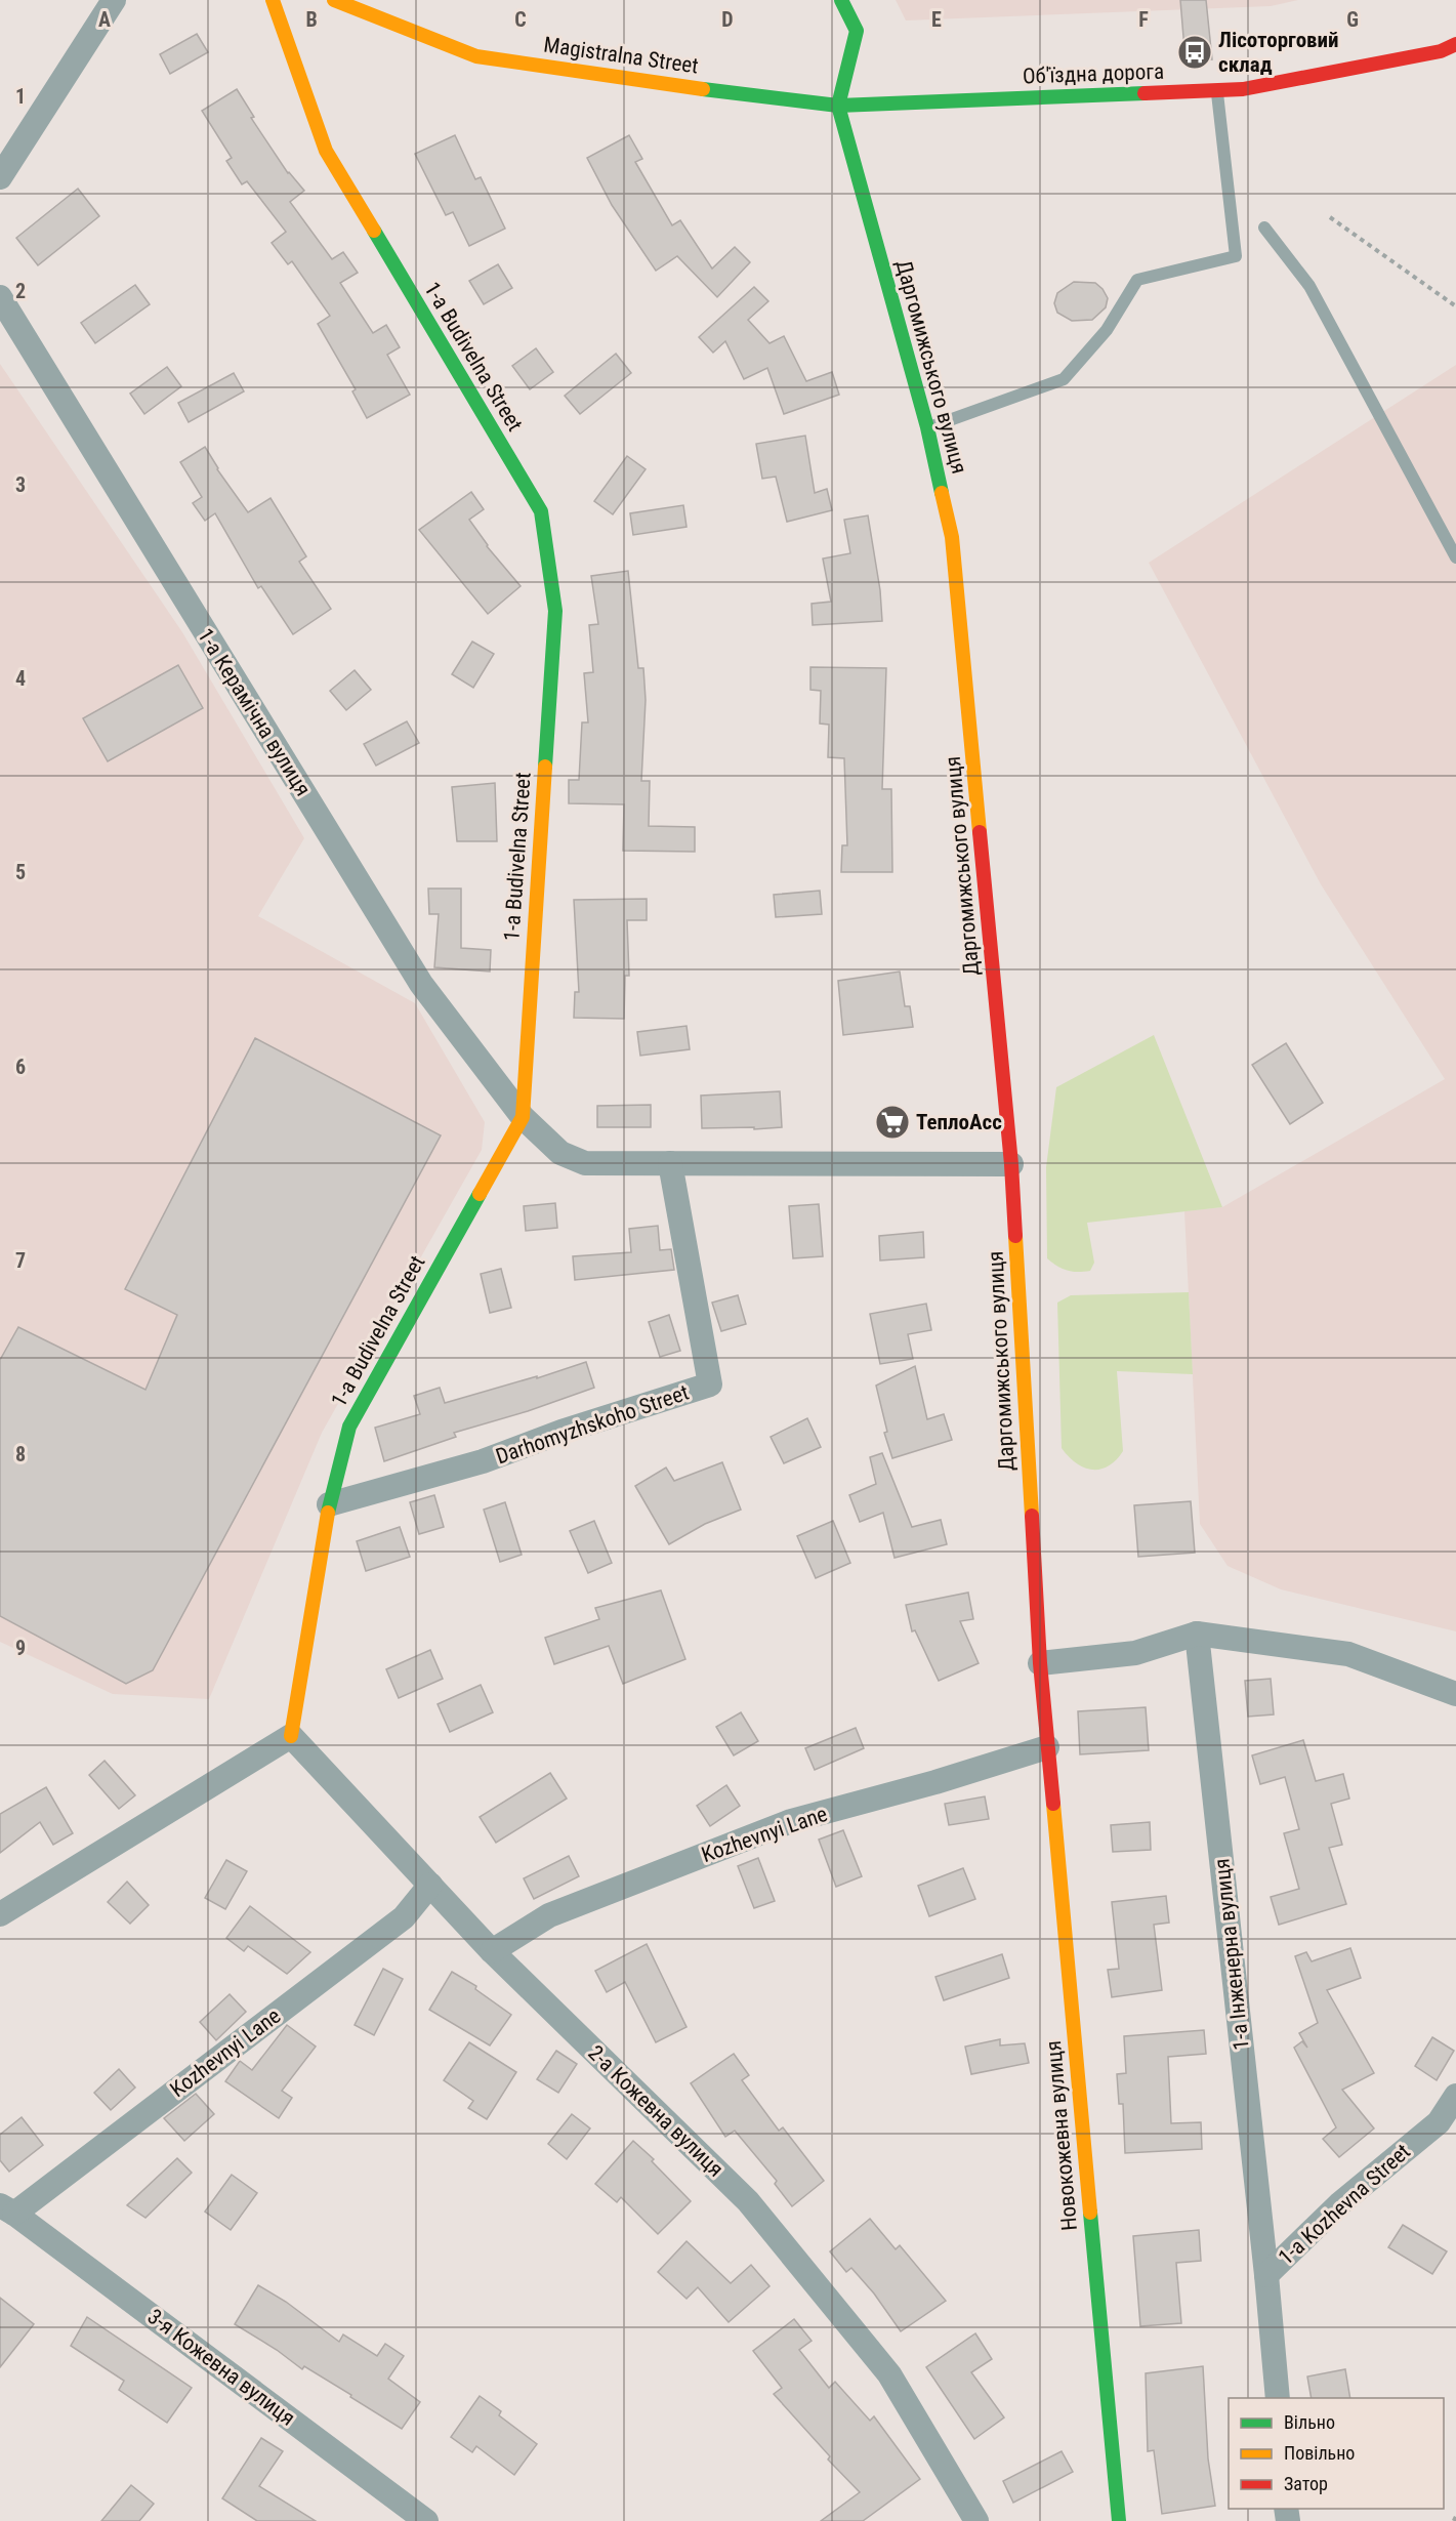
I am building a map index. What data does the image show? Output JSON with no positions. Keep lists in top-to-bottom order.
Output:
{
  "streets": {
    "street": [
      "Magistralna Street",
      "Об'їздна дорога",
      "1-a Budivelna Street",
      "Даргомижського вулиця",
      "1-а Керамічна вулиця",
      "Darhomyzhskoho Street",
      "Kozhevnyi Lane",
      "1-а Інженерна вулиця",
      "2-а Кожевна вулиця",
      "Новокожевна вулиця",
      "1-a Kozhevna Street",
      "3-я Кожевна вулиця"
    ]
  },
  "crossings": [
    ["Magistralna Street", "Об'їздна дорога"],
    ["Magistralna Street", "Даргомижського вулиця"],
    ["Об'їздна дорога", "Даргомижського вулиця"],
    ["1-a Budivelna Street", "1-а Керамічна вулиця"],
    ["1-a Budivelna Street", "Darhomyzhskoho Street"],
    ["1-a Budivelna Street", "2-а Кожевна вулиця"],
    ["Даргомижського вулиця", "1-а Керамічна вулиця"],
    ["Даргомижського вулиця", "Kozhevnyi Lane"],
    ["Даргомижського вулиця", "Новокожевна вулиця"],
    ["1-а Керамічна вулиця", "Darhomyzhskoho Street"],
    ["Kozhevnyi Lane", "2-а Кожевна вулиця"],
    ["Kozhevnyi Lane", "Новокожевна вулиця"],
    ["Kozhevnyi Lane", "3-я Кожевна вулиця"],
    ["1-а Інженерна вулиця", "1-a Kozhevna Street"]
  ],
  "places": {
    "bus stop": ["Лісоторговий склад"],
    "supermarket": ["ТеплоАсс"]
  },
  "legend": ["Вільно", "Повільно", "Затор"],
  "grid": {
    "columns": [
      "A",
      "B",
      "C",
      "D",
      "E",
      "F",
      "G"
    ],
    "rows": [
      "1",
      "2",
      "3",
      "4",
      "5",
      "6",
      "7",
      "8",
      "9"
    ]
  }
}
